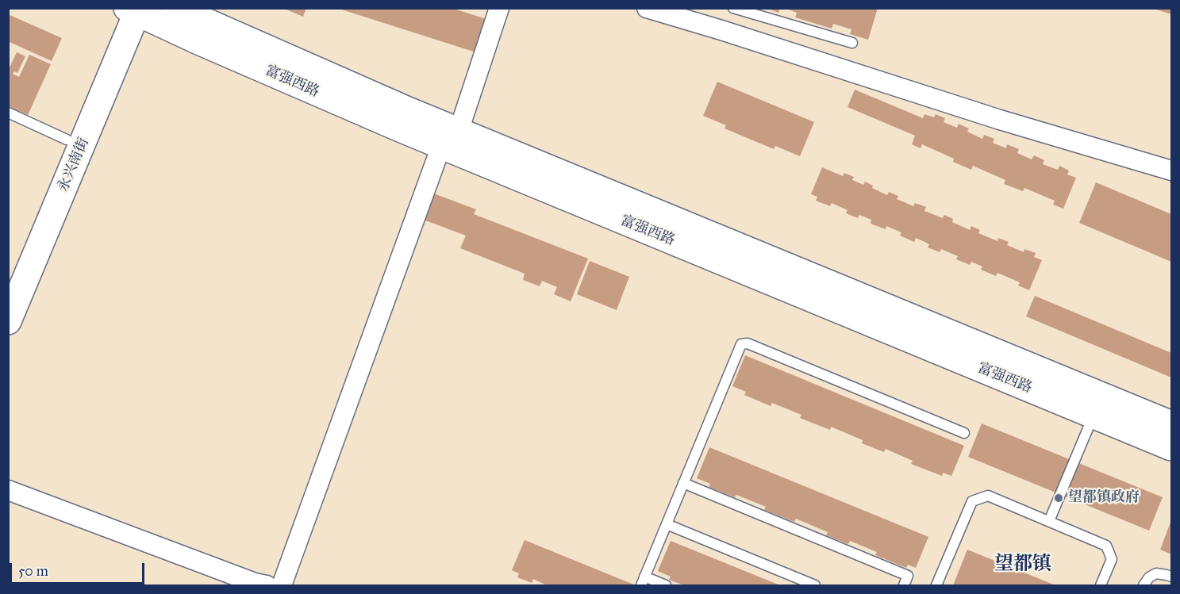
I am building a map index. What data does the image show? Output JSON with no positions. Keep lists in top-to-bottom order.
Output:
{
  "streets": {
    "main road": ["富强西路", "永兴南街"]
  },
  "crossings": [
    ["富强西路", "永兴南街"]
  ],
  "districts": ["望都镇"],
  "places": ["望都镇政府"],
  "scale_bar": "50 m"
}
